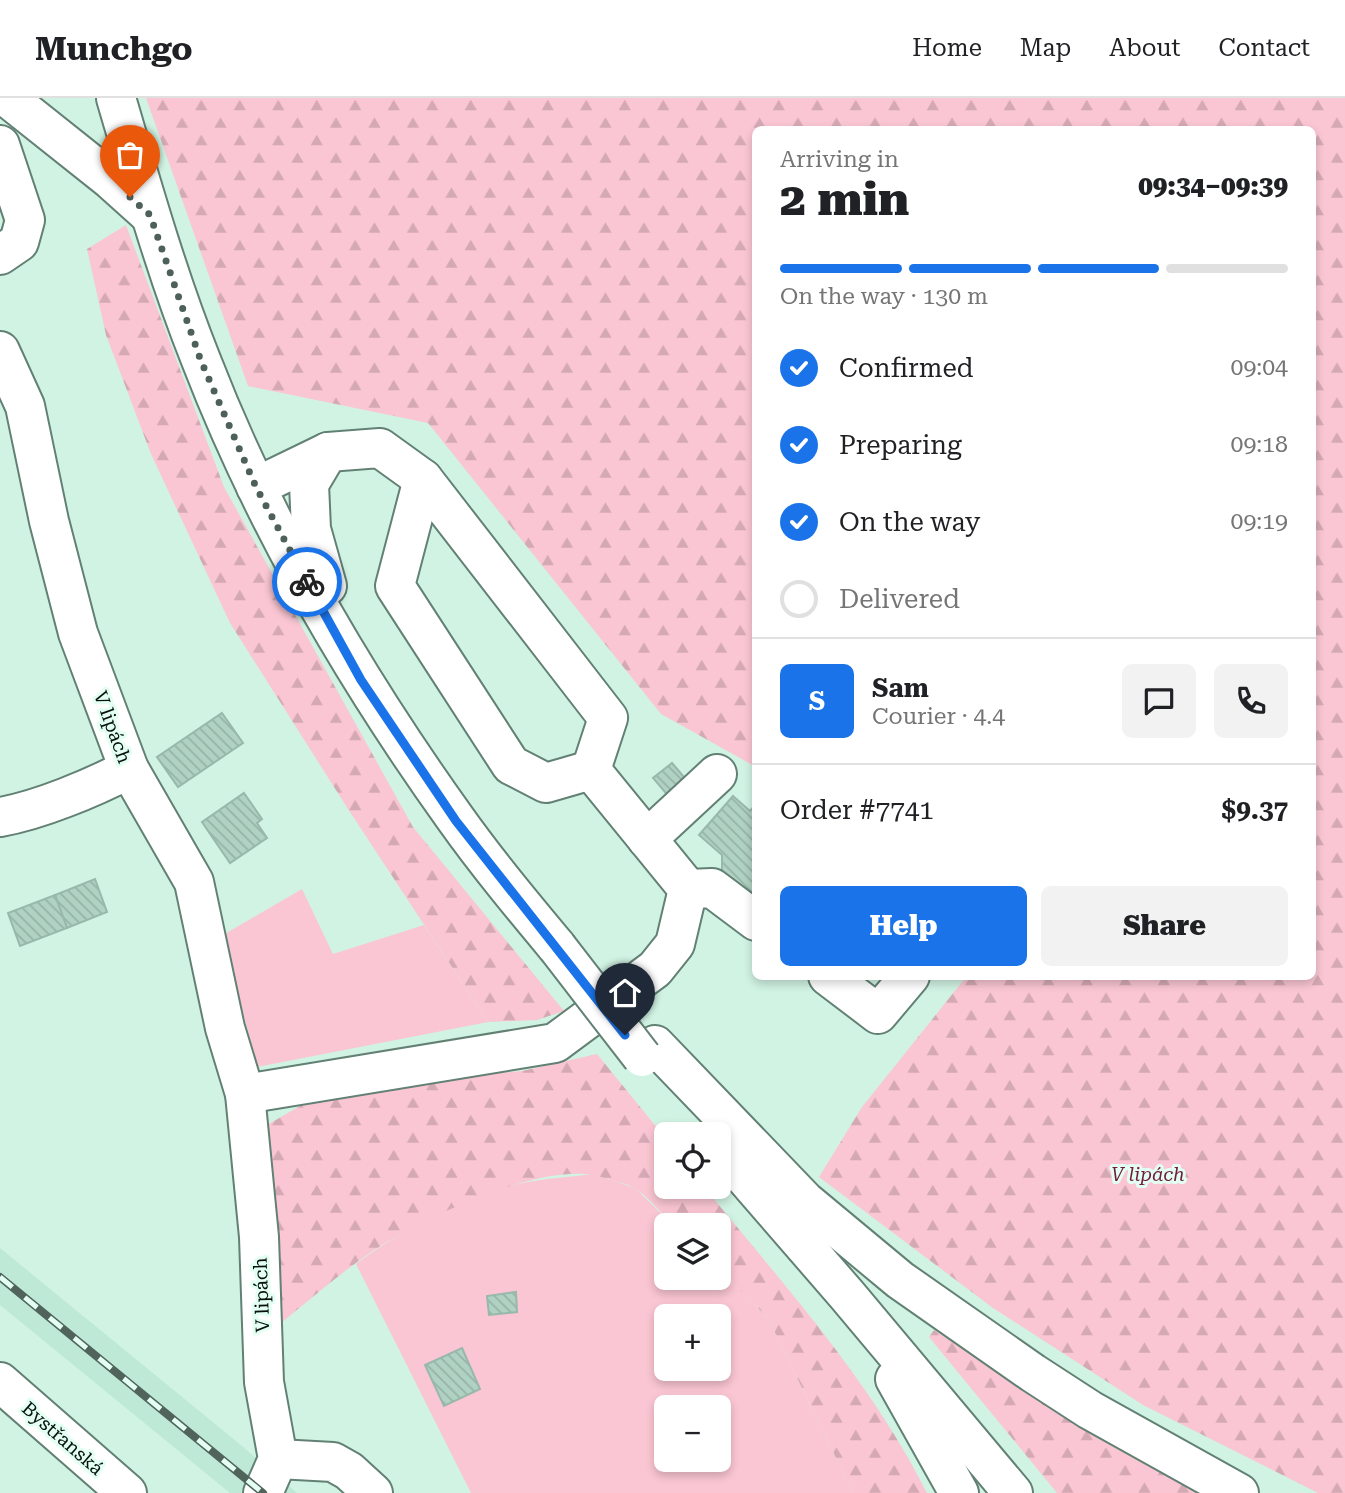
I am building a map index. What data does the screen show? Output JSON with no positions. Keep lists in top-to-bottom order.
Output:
{
  "streets": {
    "main road": ["V lipách", "Bystřanská"]
  },
  "parks": ["V lipách"],
  "page": {
    "header": "Munchgo",
    "nav": [
      "Home",
      "Map",
      "About",
      "Contact"
    ],
    "heading": ["2 min", "Arriving in", "09:34–09:39"],
    "panel": [
      "Sam",
      "Courier · 4.4",
      "Order #7741",
      "$9.37"
    ],
    "bar": "On the way · 130 m",
    "list": [
      ["Confirmed", "09:04"],
      ["Preparing", "09:18"],
      ["On the way", "09:19"],
      "Delivered"
    ],
    "round": "S",
    "buttons": ["Help", "Share"],
    "map_buttons": ["+", "−"]
  }
}
